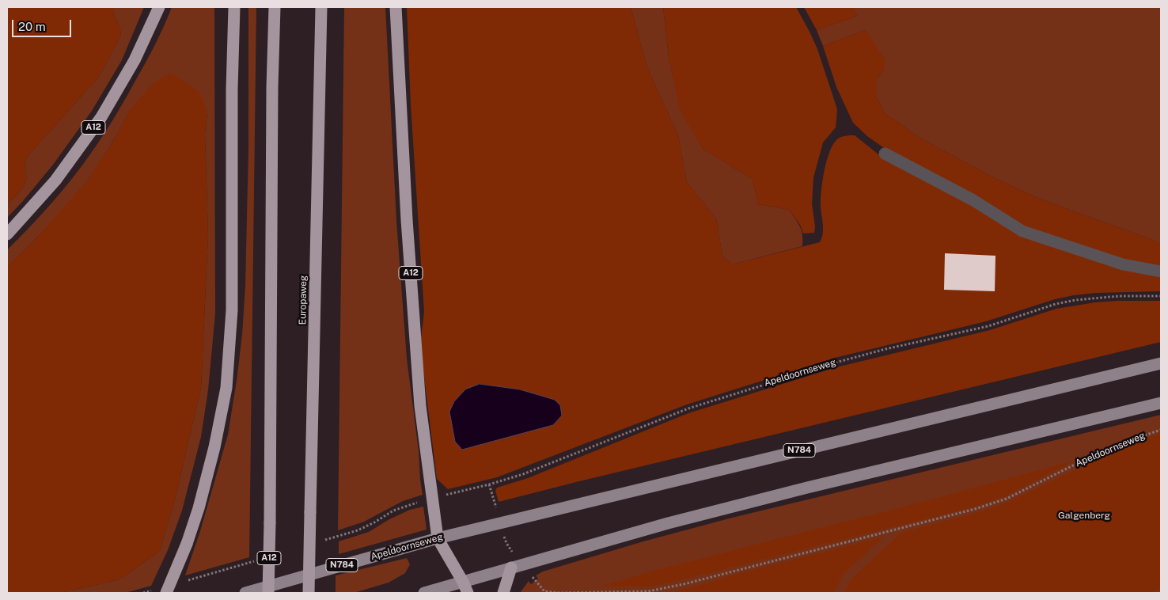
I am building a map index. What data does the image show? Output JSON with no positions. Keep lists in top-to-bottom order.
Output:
{
  "streets": {
    "highway": ["A12", "Europaweg"],
    "main road": ["Apeldoornseweg", "N784"]
  },
  "crossings": [
    ["A12", "Apeldoornseweg"]
  ],
  "parks": ["Galgenberg"],
  "scale_bar": "20 m"
}
